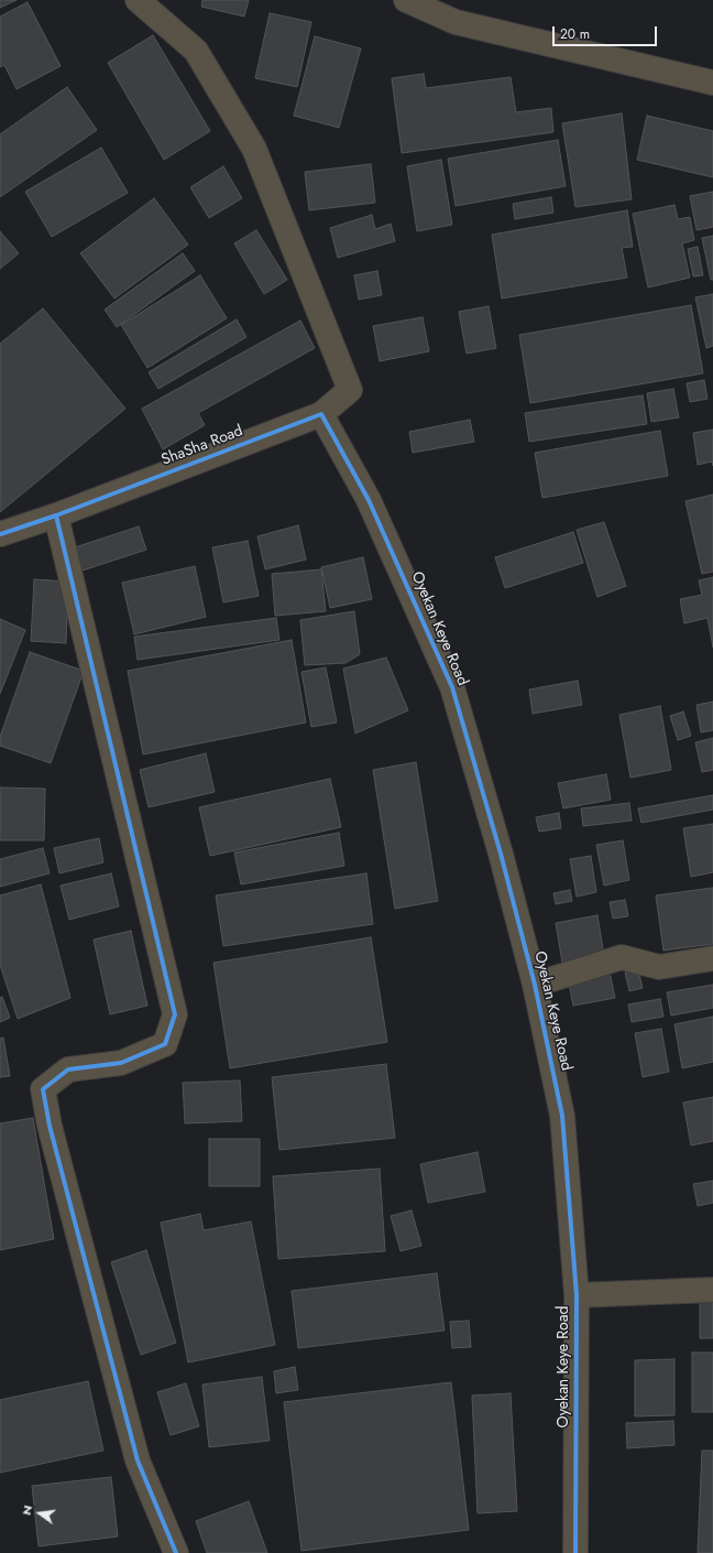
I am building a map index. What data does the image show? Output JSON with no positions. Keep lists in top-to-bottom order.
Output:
{
  "streets": {
    "street": ["ShaSha Road", "Oyekan Keye Road"]
  },
  "crossings": [
    ["ShaSha Road", "Oyekan Keye Road"]
  ],
  "scale_bar": "20 m",
  "north": "left"
}
